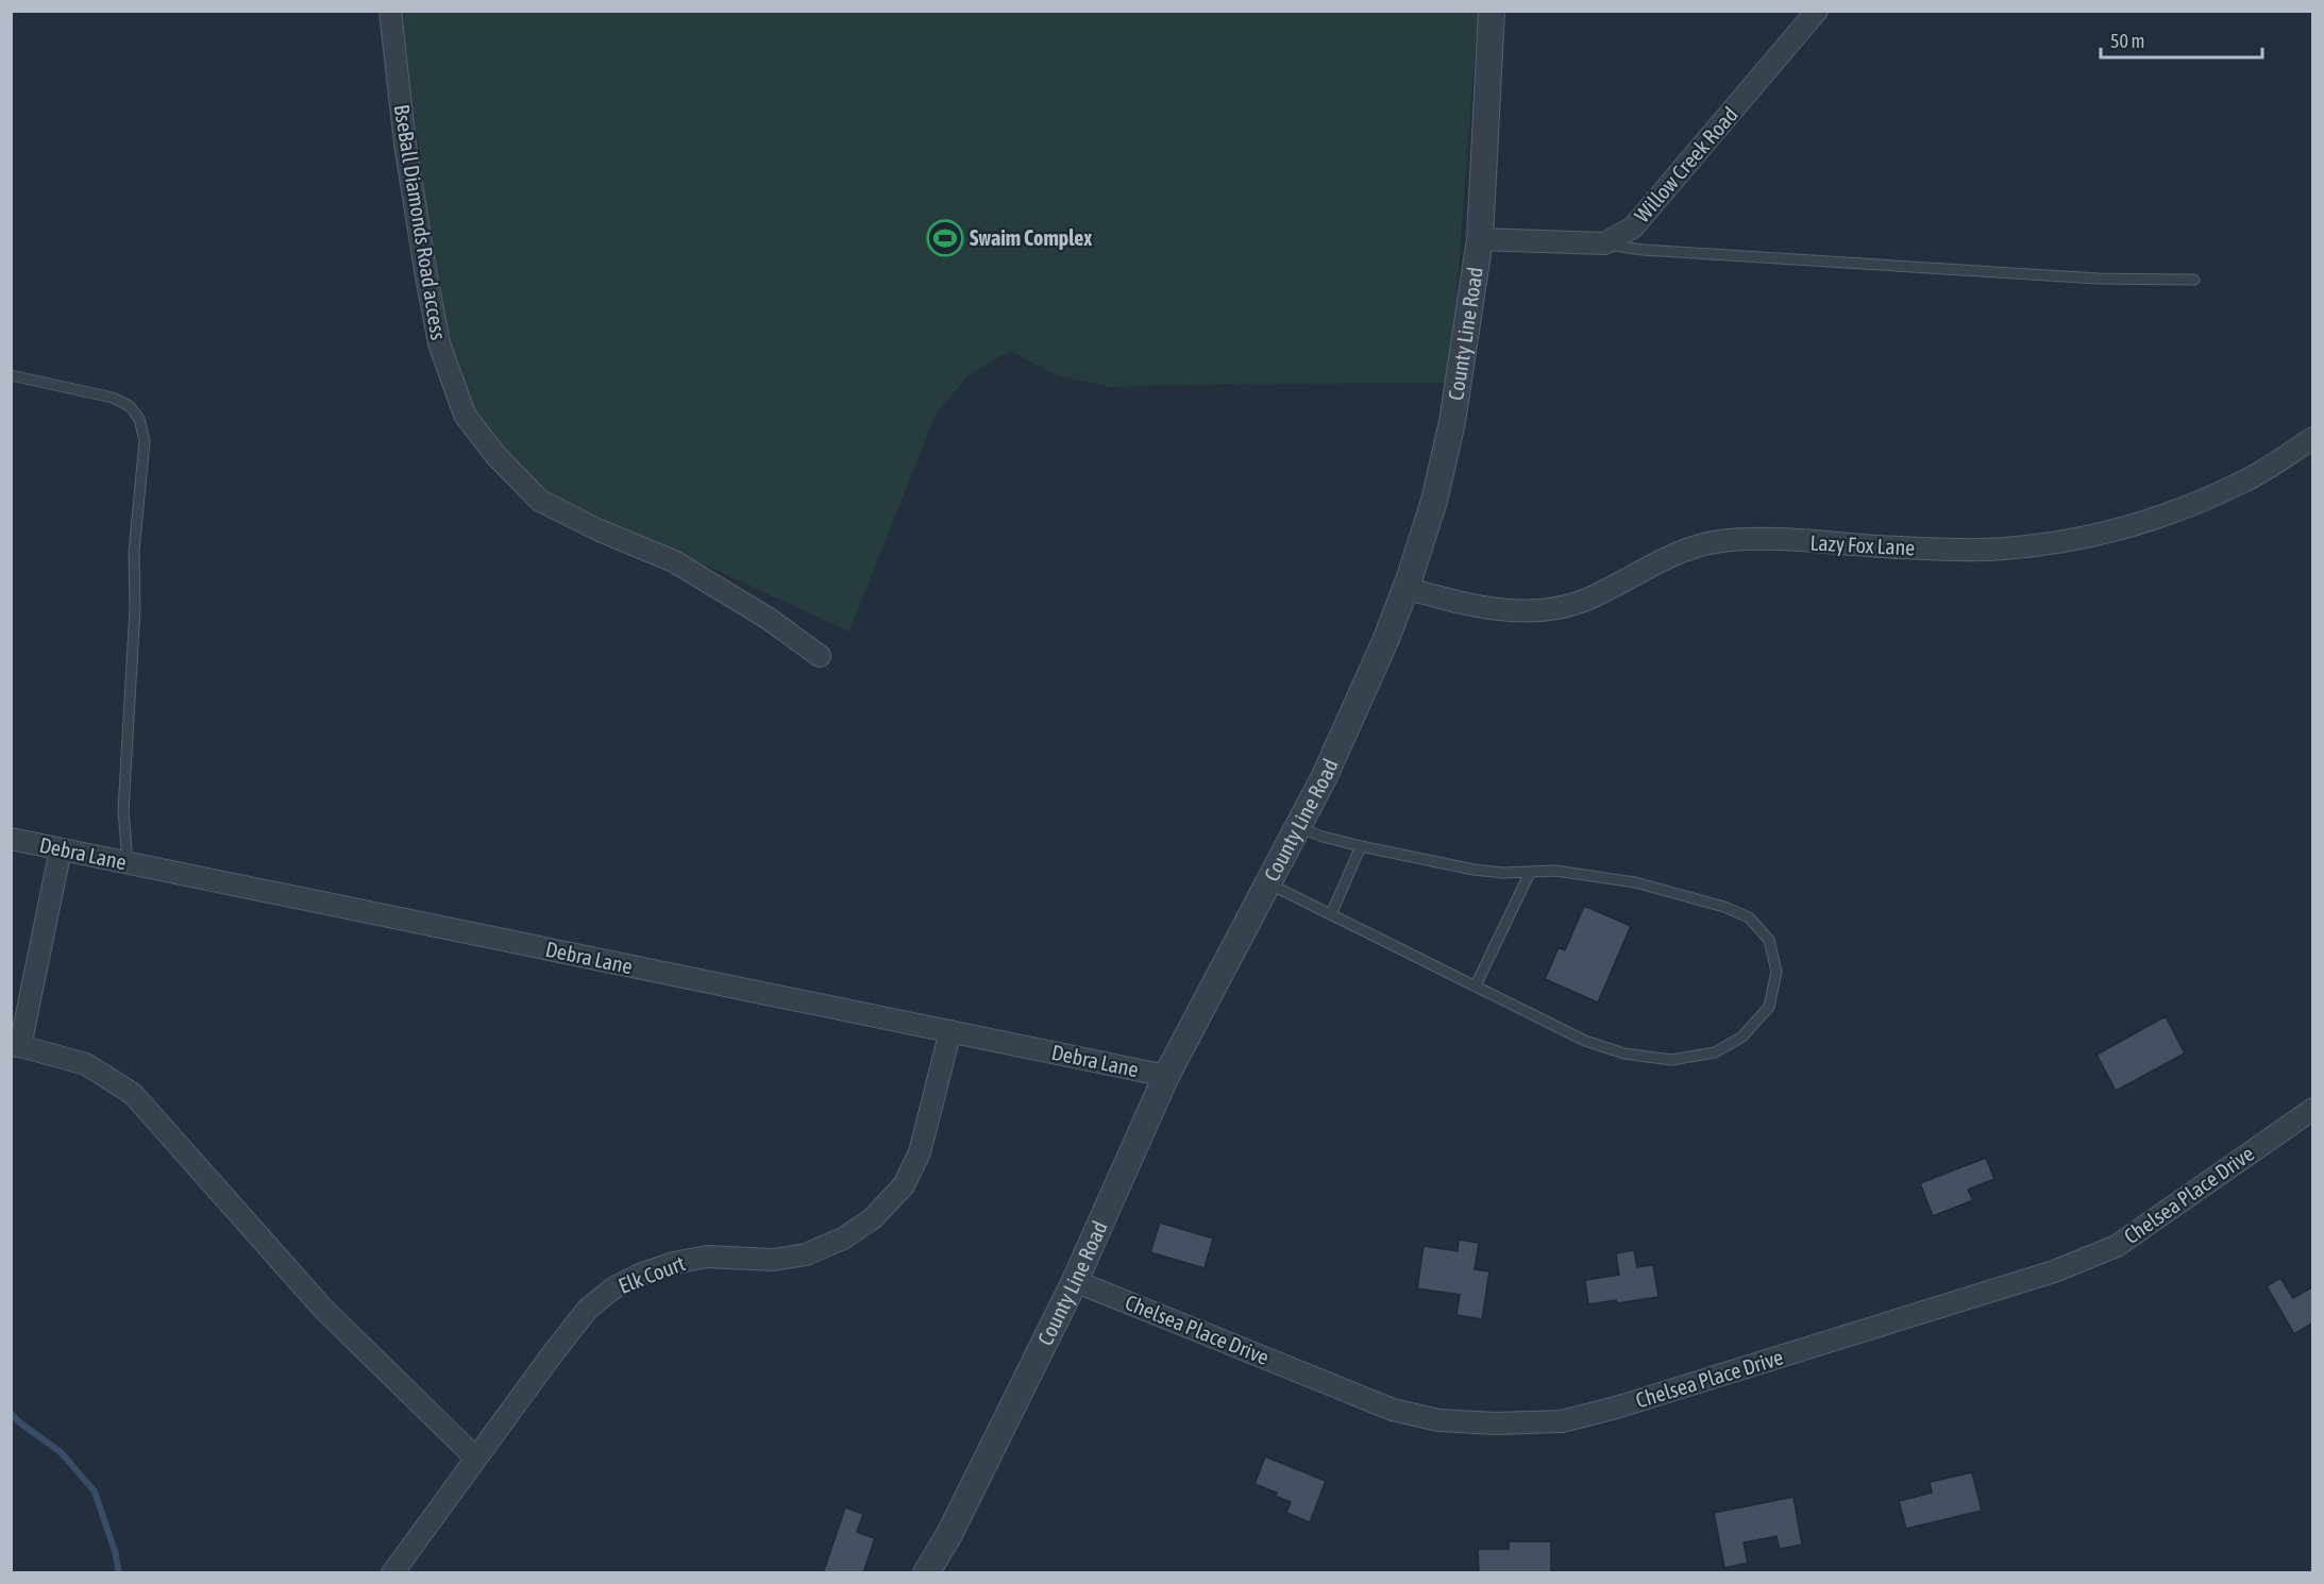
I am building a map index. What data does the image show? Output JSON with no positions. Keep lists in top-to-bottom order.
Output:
{
  "streets": {
    "street": [
      "Willow Creek Road",
      "BseBall Diamonds Road access",
      "County Line Road",
      "Lazy Fox Lane",
      "Debra Lane",
      "Chelsea Place Drive",
      "Elk Court"
    ]
  },
  "crossings": [
    ["County Line Road", "Lazy Fox Lane"],
    ["County Line Road", "Debra Lane"],
    ["County Line Road", "Chelsea Place Drive"],
    ["Debra Lane", "Elk Court"]
  ],
  "places": {
    "sports": ["Swaim Complex"]
  },
  "scale_bar": "50 m"
}
